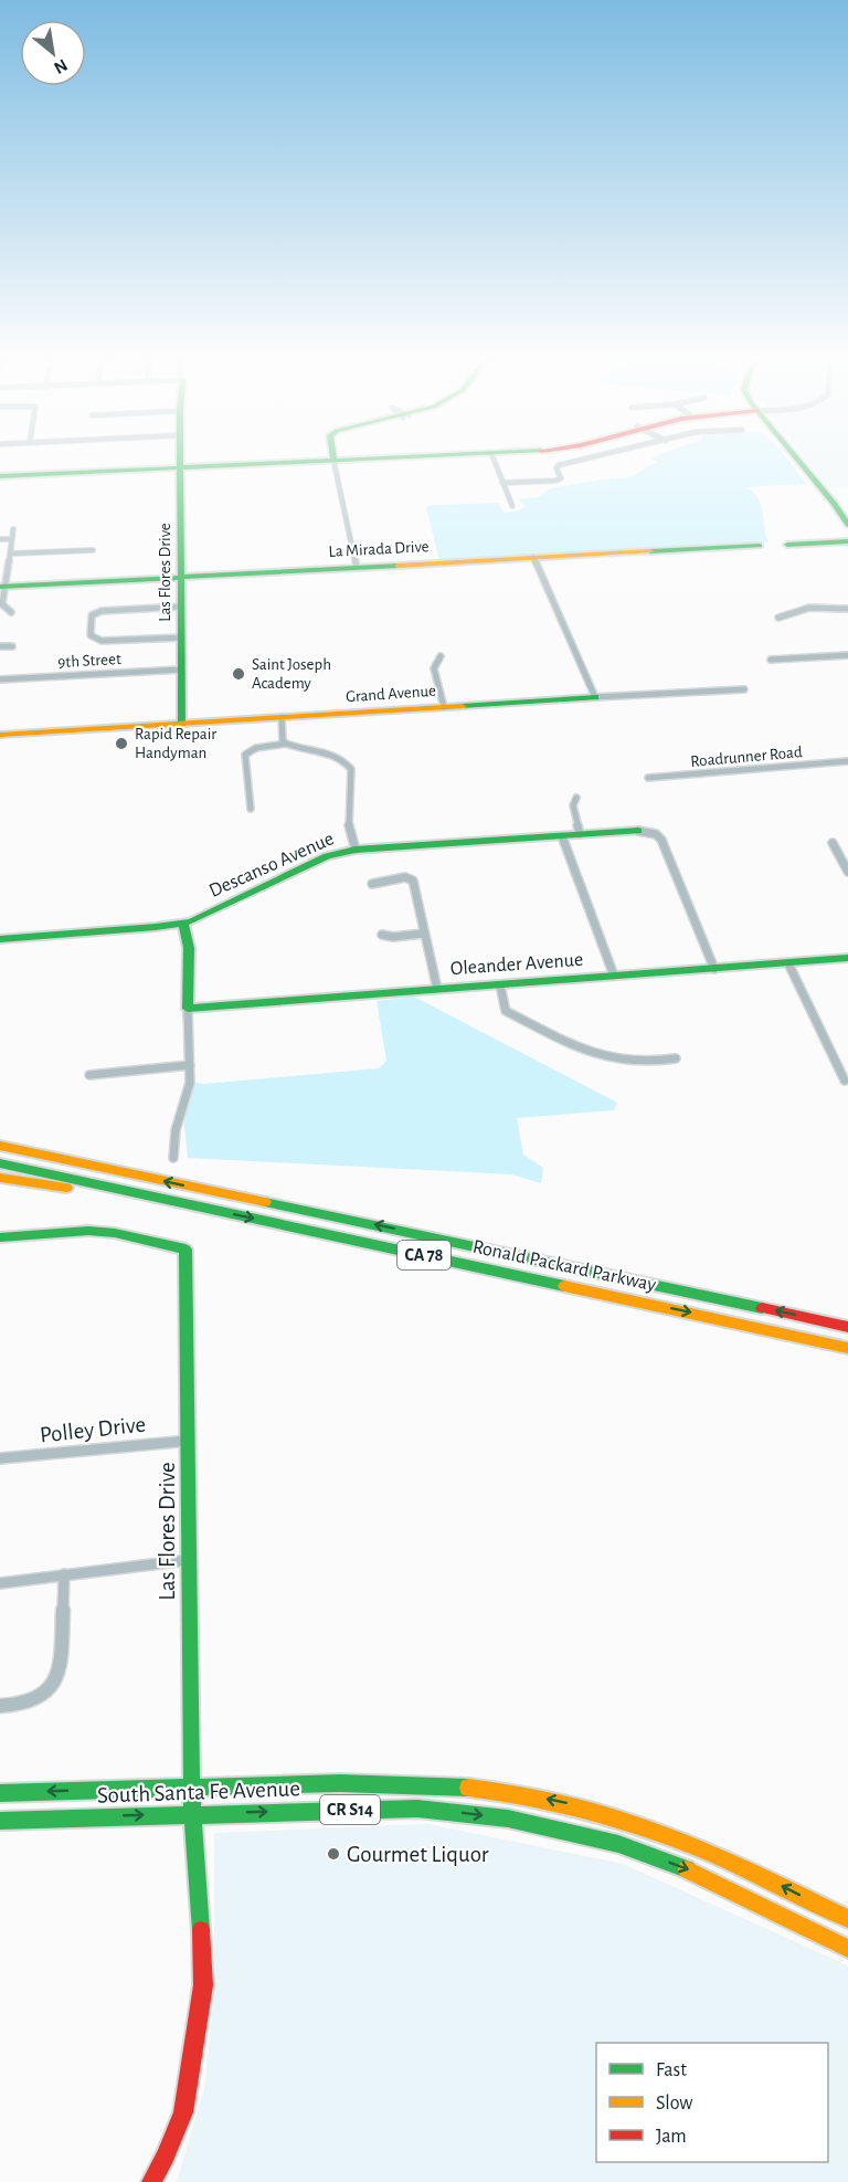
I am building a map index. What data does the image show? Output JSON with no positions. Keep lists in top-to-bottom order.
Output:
{
  "streets": {
    "main road": [
      "La Mirada Drive",
      "Las Flores Drive",
      "Grand Avenue",
      "Descanso Avenue",
      "Oleander Avenue",
      "CA 78",
      "Ronald Packard Parkway",
      "South Santa Fe Avenue",
      "CR S14"
    ],
    "street": ["9th Street", "Roadrunner Road", "Polley Drive"]
  },
  "crossings": [
    ["La Mirada Drive", "Las Flores Drive"],
    ["Las Flores Drive", "9th Street"],
    ["Las Flores Drive", "Grand Avenue"],
    ["Las Flores Drive", "Polley Drive"],
    ["Las Flores Drive", "South Santa Fe Avenue"]
  ],
  "places": ["Saint Joseph Academy", "Rapid Repair Handyman", "Gourmet Liquor"],
  "legend": ["Fast", "Slow", "Jam"],
  "north": "bottom right"
}
